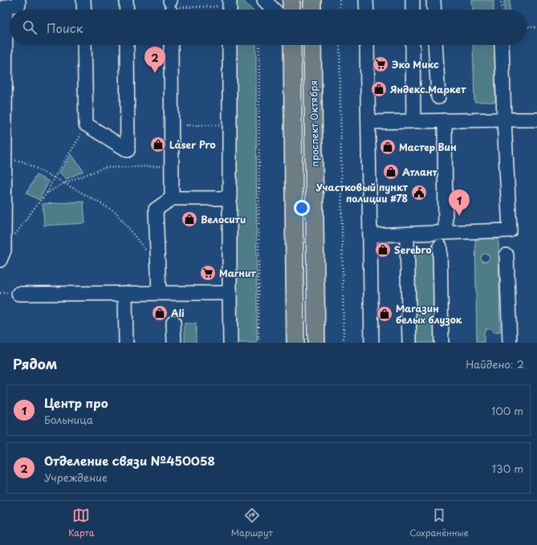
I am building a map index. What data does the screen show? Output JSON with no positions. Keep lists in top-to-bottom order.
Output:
{
  "streets": {
    "main road": ["проспект Октября"]
  },
  "places": {
    "supermarket": ["Эко Микс", "Магнит"],
    "shop": [
      "Яндекс.Маркет",
      "Láser Pro",
      "Мастер Вин",
      "Атлант",
      "Велосити",
      "Serebro",
      "Ali",
      "Магазин белых блузок"
    ],
    "public building": ["Участковый пункт полиции #78"]
  },
  "page": {
    "search": "Поиск",
    "pins": ["2", "1"],
    "heading": ["Рядом", "Найдено: 2"],
    "list": [
      {
        "mark": "1",
        "name": "Центр про",
        "note": "Больница",
        "value": "100 m"
      },
      {
        "mark": "2",
        "name": "Отделение связи №450058",
        "note": "Учреждение",
        "value": "130 m"
      }
    ],
    "nav": ["Карта", "Маршрут", "Сохранённые"]
  }
}
